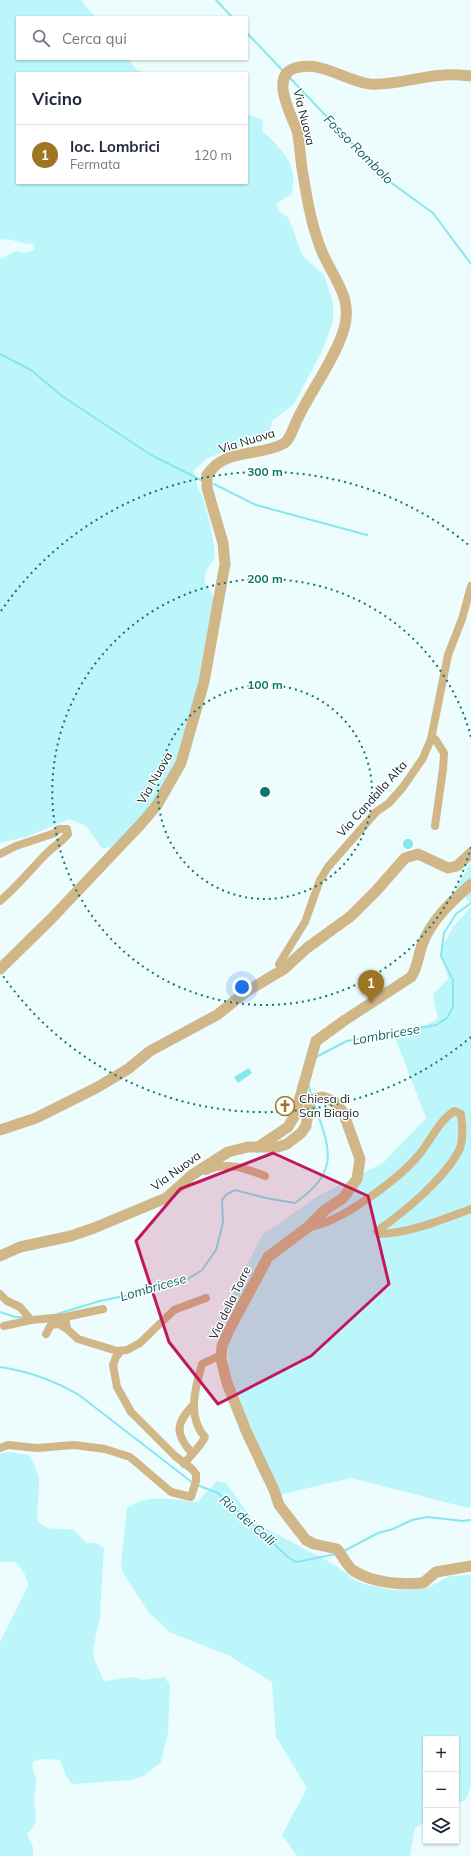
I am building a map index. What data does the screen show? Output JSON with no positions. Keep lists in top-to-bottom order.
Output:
{
  "streets": {
    "street": ["Via Nuova", "Via Candalla Alta", "Via della Torre"]
  },
  "crossings": [
    ["Via Nuova", "Via della Torre"]
  ],
  "water": ["Fosso Rombolo", "Lombricese", "Rio dei Colli"],
  "places": {
    "church": ["Chiesa di San Biagio"]
  },
  "page": {
    "search": "Cerca qui",
    "heading": "Vicino",
    "list": [
      {
        "mark": "1",
        "name": "Ioc. Lombrici",
        "note": "Fermata",
        "value": "120 m"
      }
    ],
    "pins": "1",
    "map_buttons": ["+", "−"]
  },
  "rings": ["300 m", "200 m", "100 m"]
}
